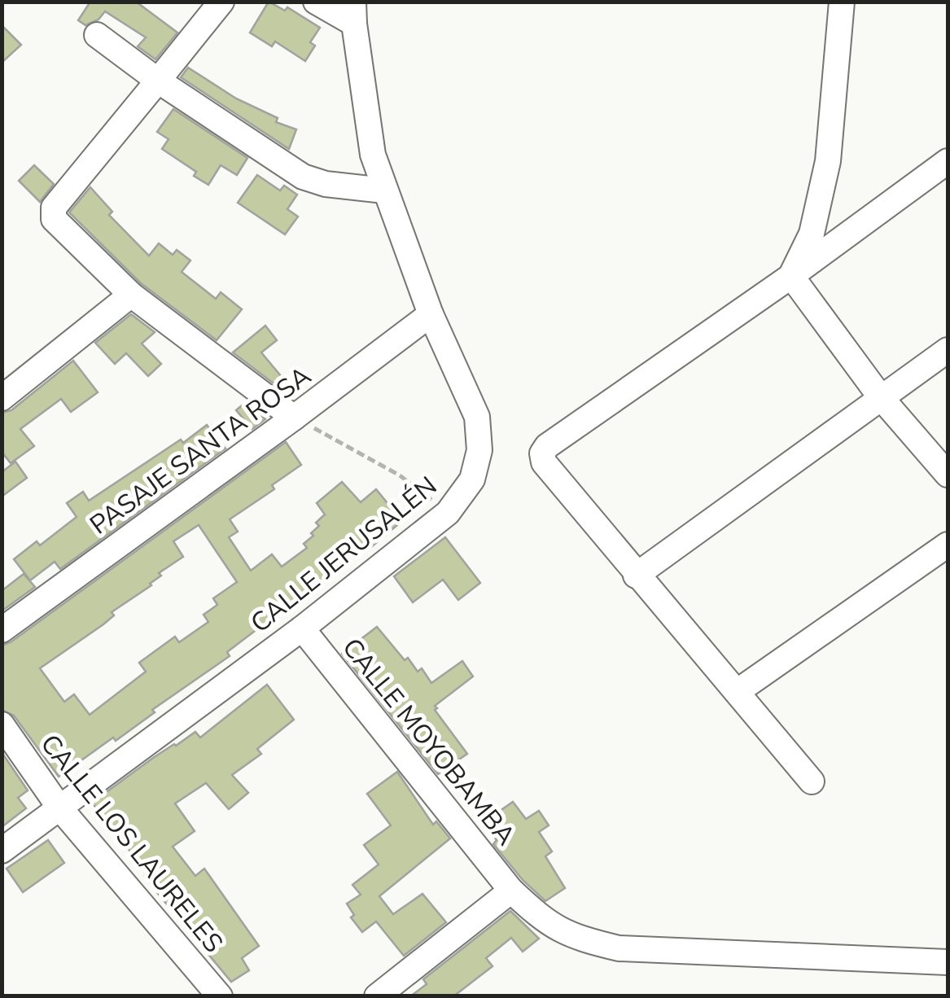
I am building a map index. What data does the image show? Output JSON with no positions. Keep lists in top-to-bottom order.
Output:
{
  "streets": {
    "street": [
      "PASAJE SANTA ROSA",
      "CALLE JERUSALÉN",
      "CALLE MOYOBAMBA",
      "CALLE LOS LAURELES"
    ]
  },
  "crossings": [
    ["PASAJE SANTA ROSA", "CALLE JERUSALÉN"],
    ["CALLE JERUSALÉN", "CALLE MOYOBAMBA"],
    ["CALLE JERUSALÉN", "CALLE LOS LAURELES"]
  ]
}
